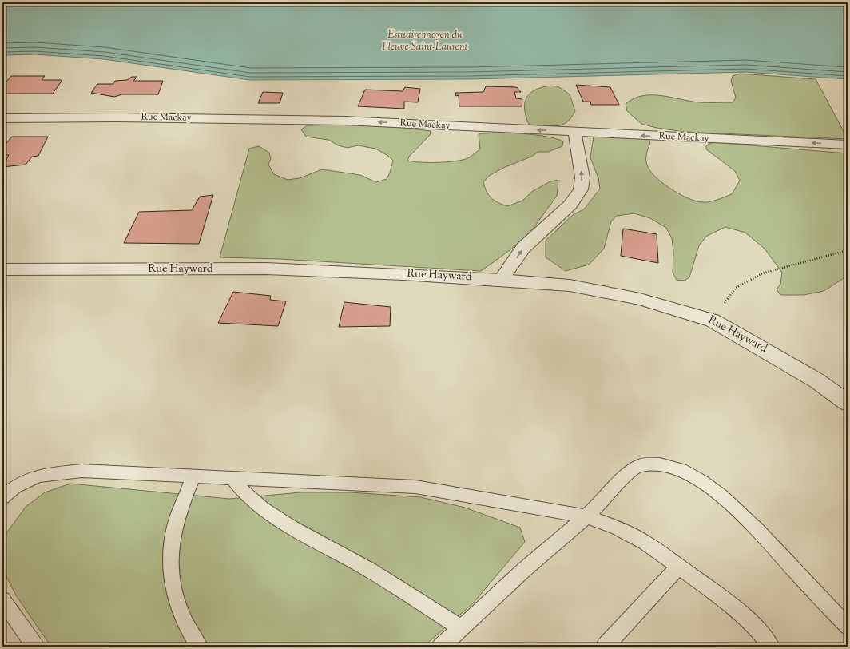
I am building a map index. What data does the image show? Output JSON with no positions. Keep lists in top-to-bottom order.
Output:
{
  "streets": {
    "street": ["Rue Mackay", "Rue Hayward"]
  },
  "one_way": ["Rue Mackay"],
  "water": ["Estuaire moyen du Fleuve Saint-Laurent"]
}
